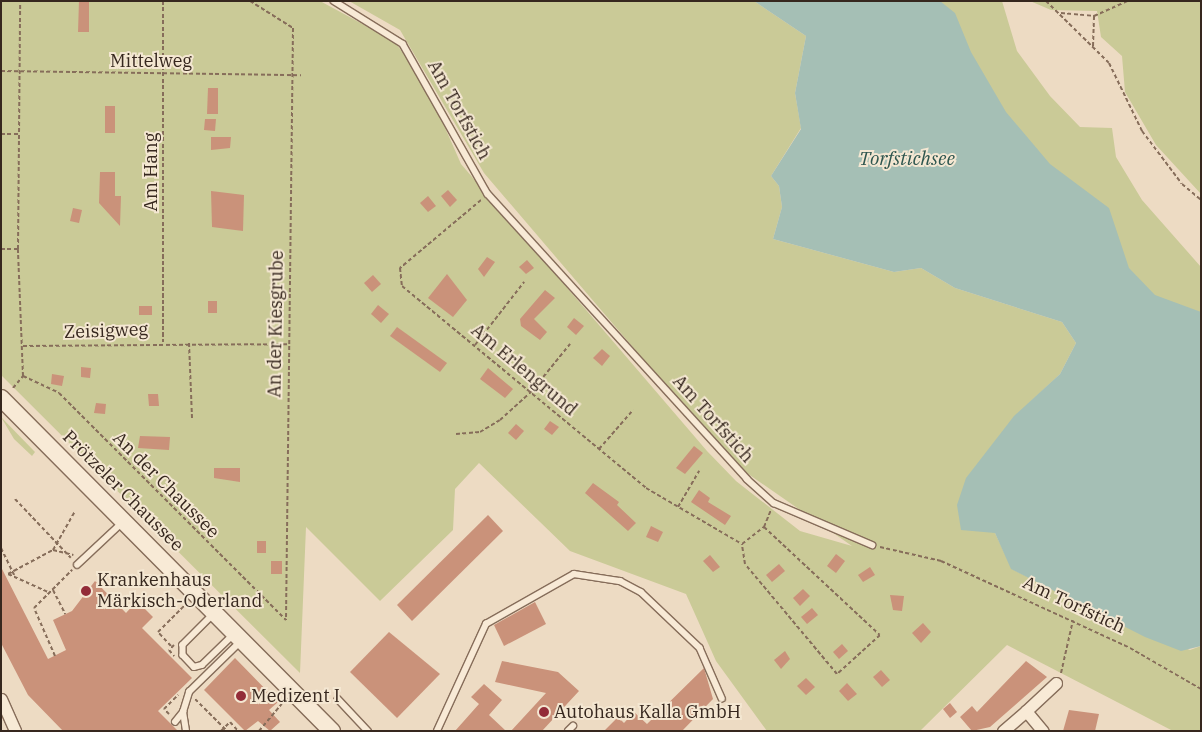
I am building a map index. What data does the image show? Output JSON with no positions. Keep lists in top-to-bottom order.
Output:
{
  "streets": {
    "main road": ["Prötzeler Chaussee"],
    "lane": ["Am Torfstich"],
    "path": [
      "Mittelweg",
      "Am Hang",
      "An der Kiesgrube",
      "Zeisigweg",
      "Am Erlengrund",
      "An der Chaussee"
    ]
  },
  "crossings": [
    ["Mittelweg", "Am Hang"],
    ["Mittelweg", "An der Kiesgrube"],
    ["Am Torfstich", "Am Erlengrund"],
    ["Am Hang", "Zeisigweg"],
    ["An der Kiesgrube", "Zeisigweg"],
    ["An der Kiesgrube", "An der Chaussee"]
  ],
  "water": ["Torfstichsee"],
  "places": ["Krankenhaus Märkisch-Oderland", "Medizent I", "Autohaus Kalla GmbH"]
}
